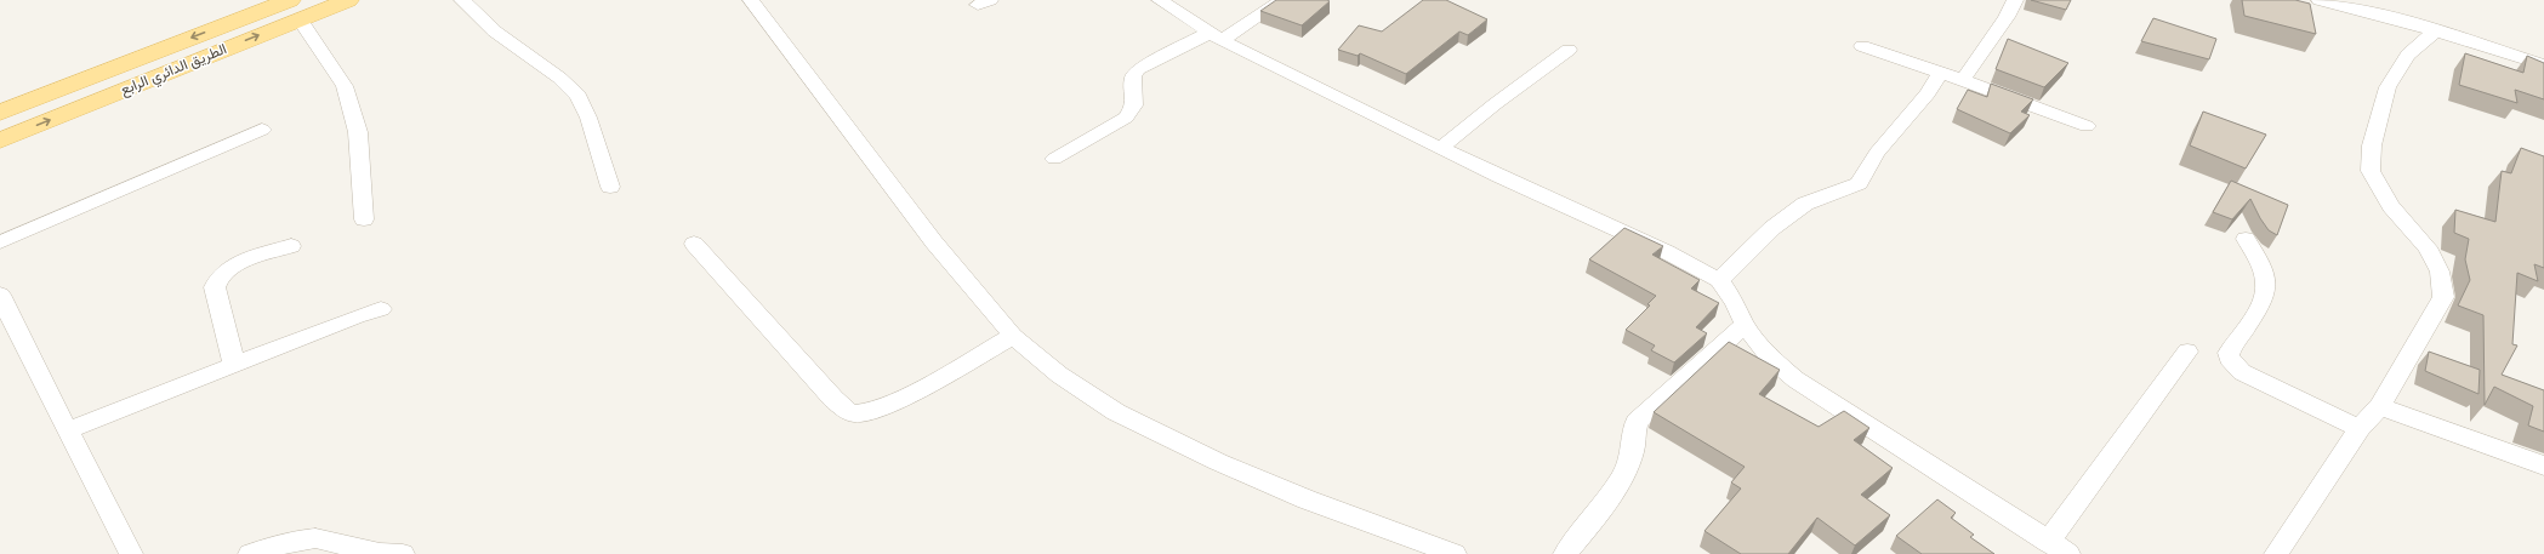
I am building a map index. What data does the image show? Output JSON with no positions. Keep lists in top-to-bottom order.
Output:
{
  "streets": {
    "main road": ["الطريق الدائري الرابع"]
  }
}
